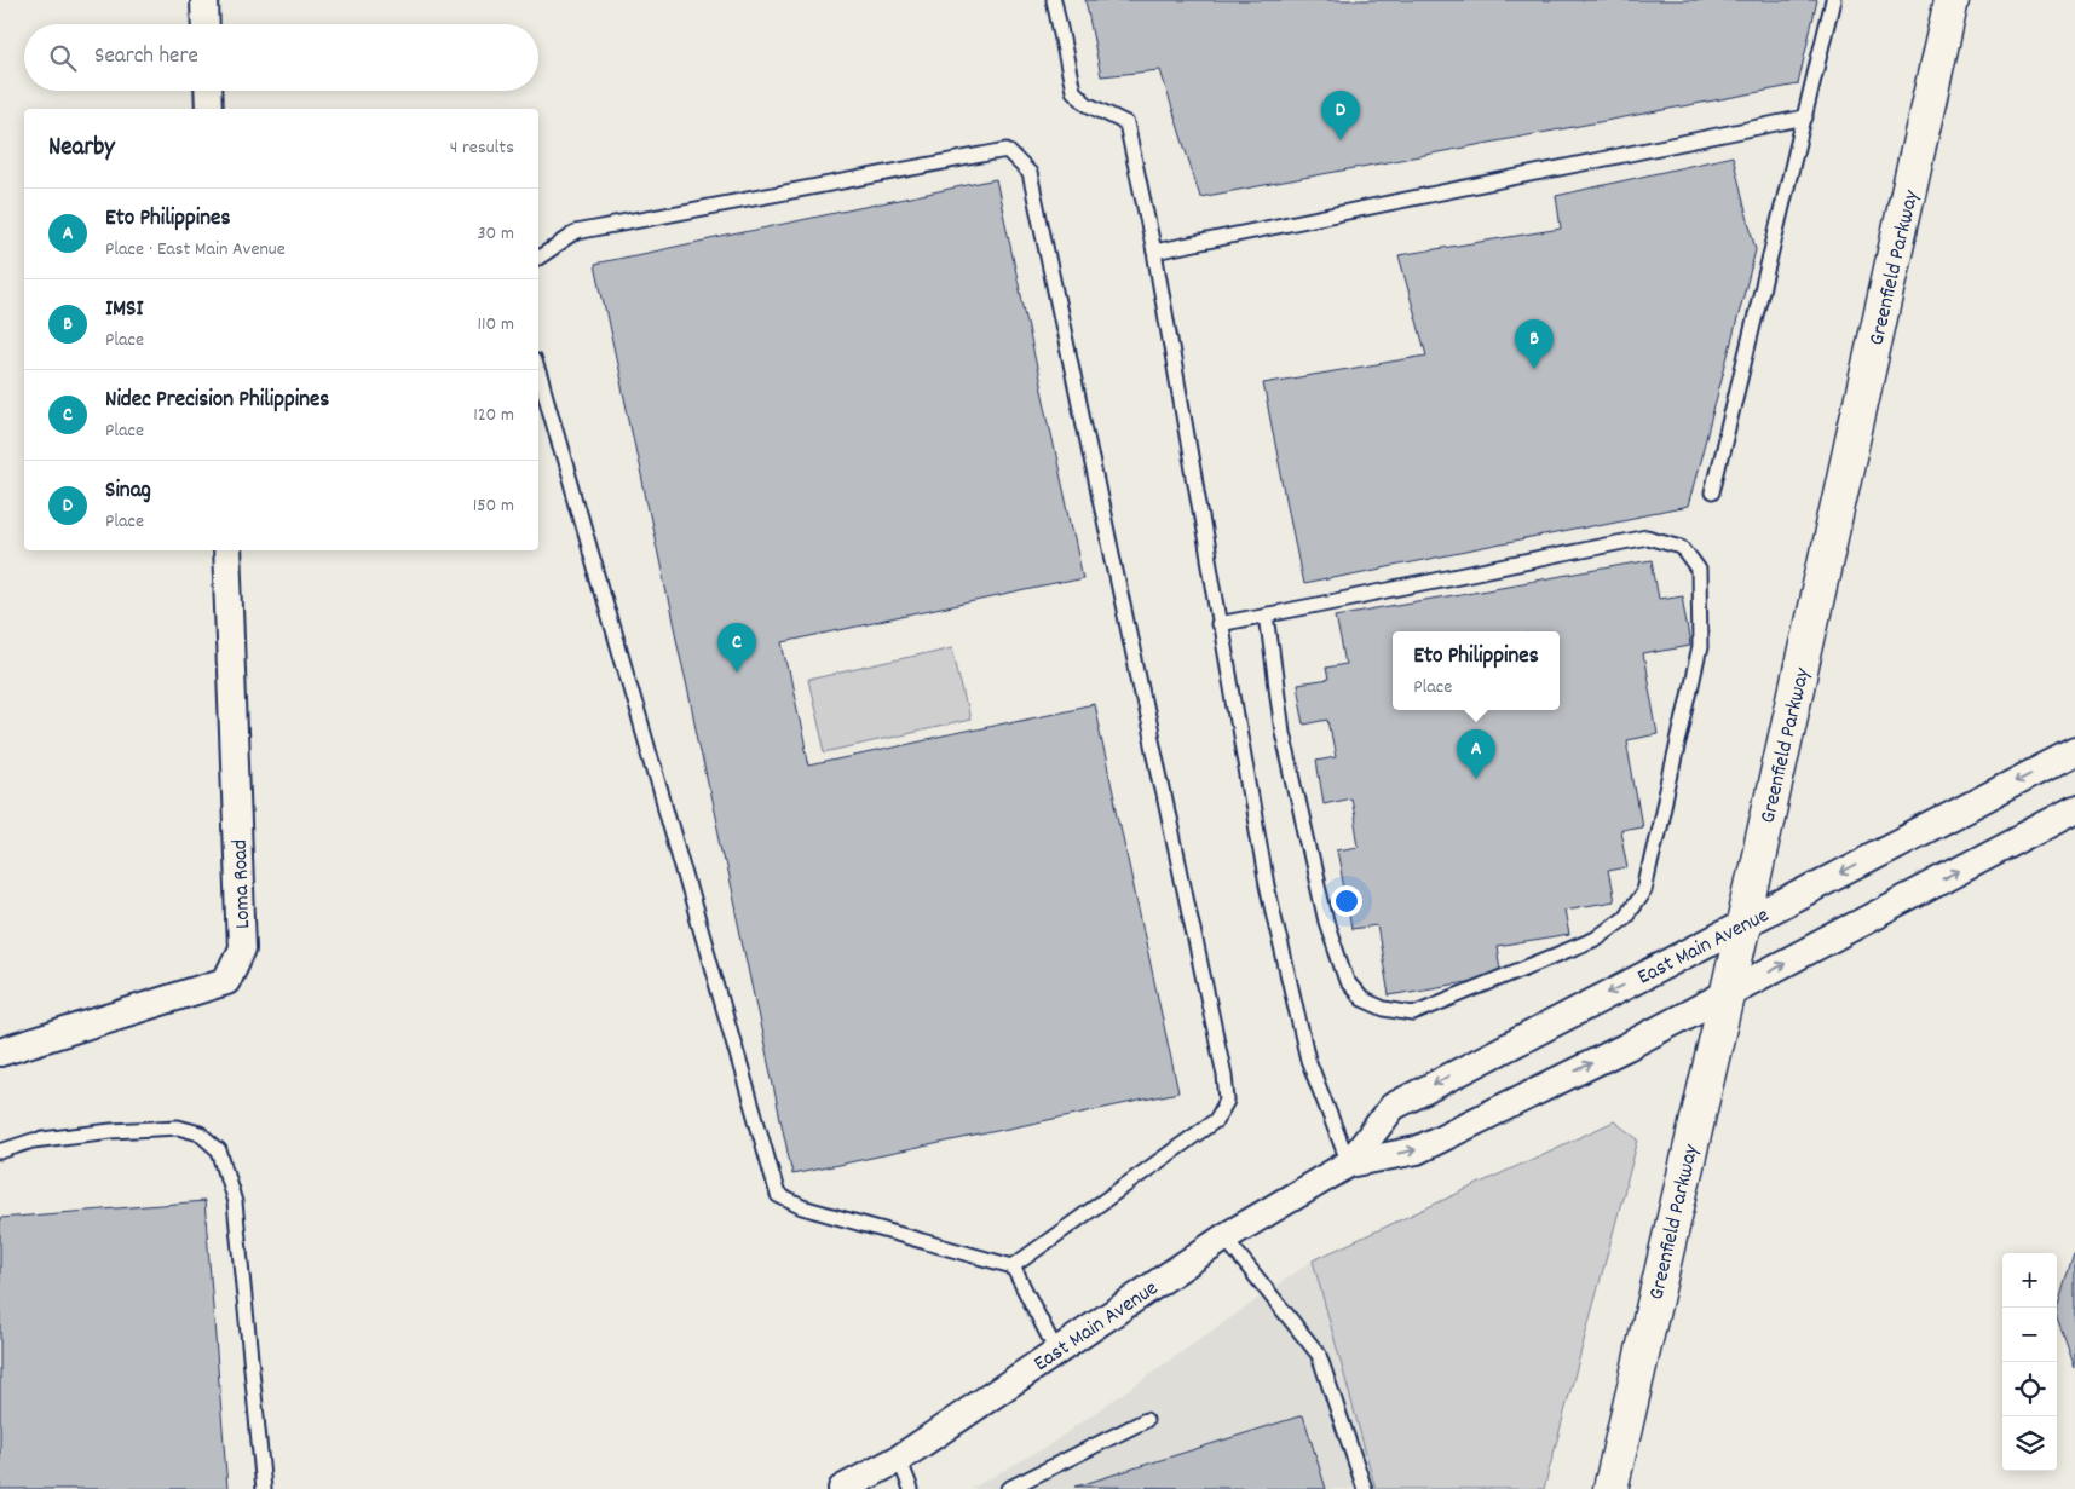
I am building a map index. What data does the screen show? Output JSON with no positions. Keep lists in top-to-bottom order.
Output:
{
  "streets": {
    "main road": ["Greenfield Parkway"],
    "street": ["Loma Road", "East Main Avenue"]
  },
  "crossings": [
    ["Greenfield Parkway", "East Main Avenue"]
  ],
  "page": {
    "search": "Search here",
    "pins": [
      "D",
      "B",
      "C",
      "A"
    ],
    "heading": ["Nearby", "4 results"],
    "list": [
      {
        "mark": "A",
        "name": "Eto Philippines",
        "note": "Place · East Main Avenue",
        "value": "30 m"
      },
      {
        "mark": "B",
        "name": "IMSI",
        "note": "Place",
        "value": "110 m"
      },
      {
        "mark": "C",
        "name": "Nidec Precision Philippines",
        "note": "Place",
        "value": "120 m"
      },
      {
        "mark": "D",
        "name": "Sinag",
        "note": "Place",
        "value": "150 m"
      }
    ],
    "popup": ["Eto Philippines", "Place"],
    "map_buttons": ["+", "−"]
  }
}
